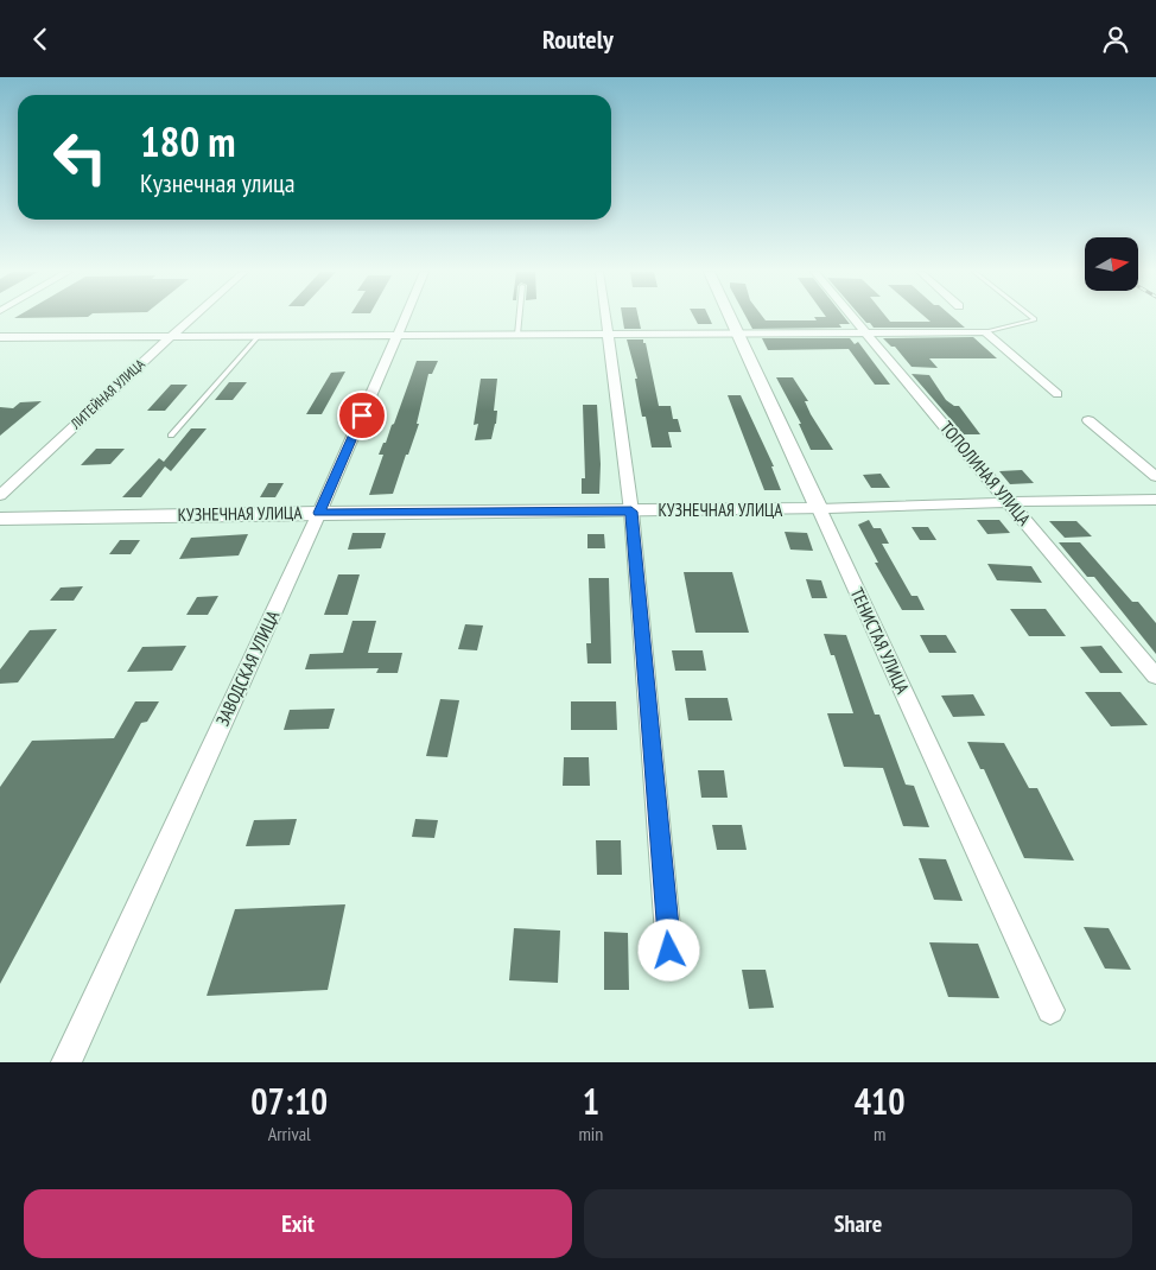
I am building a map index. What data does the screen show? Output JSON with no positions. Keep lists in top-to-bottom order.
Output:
{
  "streets": {
    "street": [
      "ЛИТЕЙНАЯ УЛИЦА",
      "ТОПОЛИНАЯ УЛИЦА",
      "КУЗНЕЧНАЯ УЛИЦА",
      "ТЕНИСТАЯ УЛИЦА",
      "ЗАВОДСКАЯ УЛИЦА"
    ]
  },
  "crossings": [
    ["ТОПОЛИНАЯ УЛИЦА", "КУЗНЕЧНАЯ УЛИЦА"],
    ["КУЗНЕЧНАЯ УЛИЦА", "ТЕНИСТАЯ УЛИЦА"],
    ["КУЗНЕЧНАЯ УЛИЦА", "ЗАВОДСКАЯ УЛИЦА"]
  ],
  "north": "right",
  "page": {
    "header": "Routely",
    "turn": ["180 m", "Кузнечная улица"],
    "eta": [
      "07:10",
      "Arrival",
      "1",
      "min",
      "410",
      "m"
    ],
    "buttons": ["Exit", "Share"]
  }
}
